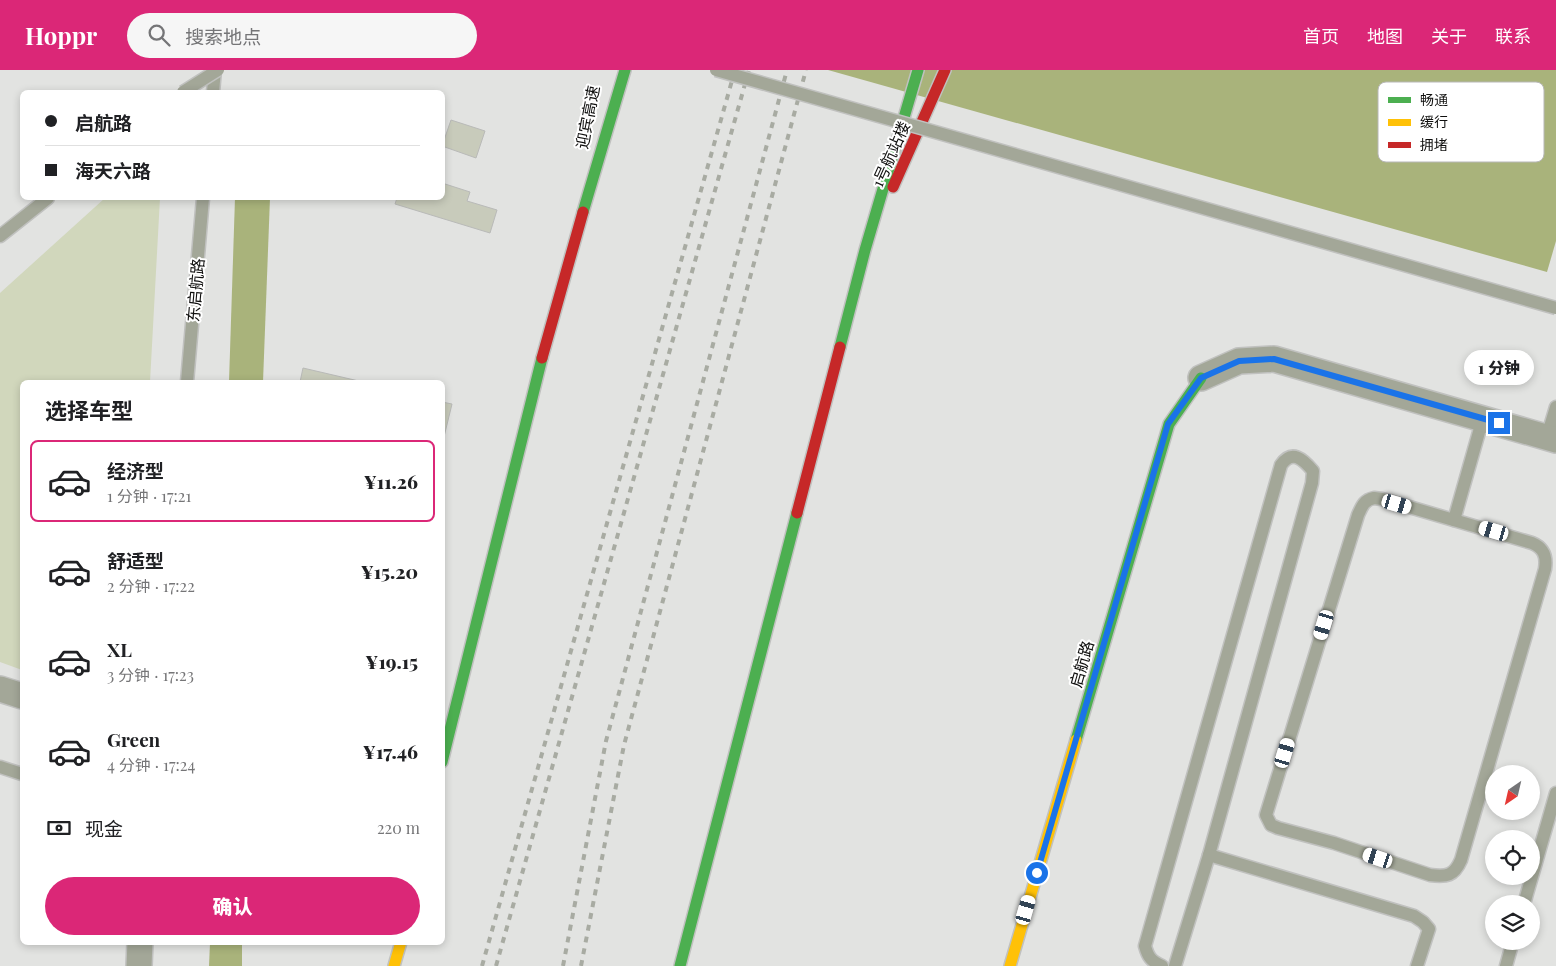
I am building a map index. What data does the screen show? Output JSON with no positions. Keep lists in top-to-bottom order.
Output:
{
  "streets": {
    "main road": ["迎宾高速", "1号航站楼", "启航路"],
    "lane": ["东启航路"]
  },
  "legend": ["畅通", "缓行", "拥堵"],
  "north": "bottom left",
  "page": {
    "header": "Hoppr",
    "search": "搜索地点",
    "nav": [
      "首页",
      "地图",
      "关于",
      "联系"
    ],
    "banner": ["启航路", "海天六路"],
    "bubble": "1 分钟",
    "heading": "选择车型",
    "list": [
      {
        "name": "经济型",
        "note": "1 分钟 · 17:21",
        "value": "¥11.26"
      },
      {
        "name": "舒适型",
        "note": "2 分钟 · 17:22",
        "value": "¥15.20"
      },
      {
        "name": "XL",
        "note": "3 分钟 · 17:23",
        "value": "¥19.15"
      },
      {
        "name": "Green",
        "note": "4 分钟 · 17:24",
        "value": "¥17.46"
      }
    ],
    "pay": ["现金", "220 m"],
    "buttons": "确认"
  }
}
